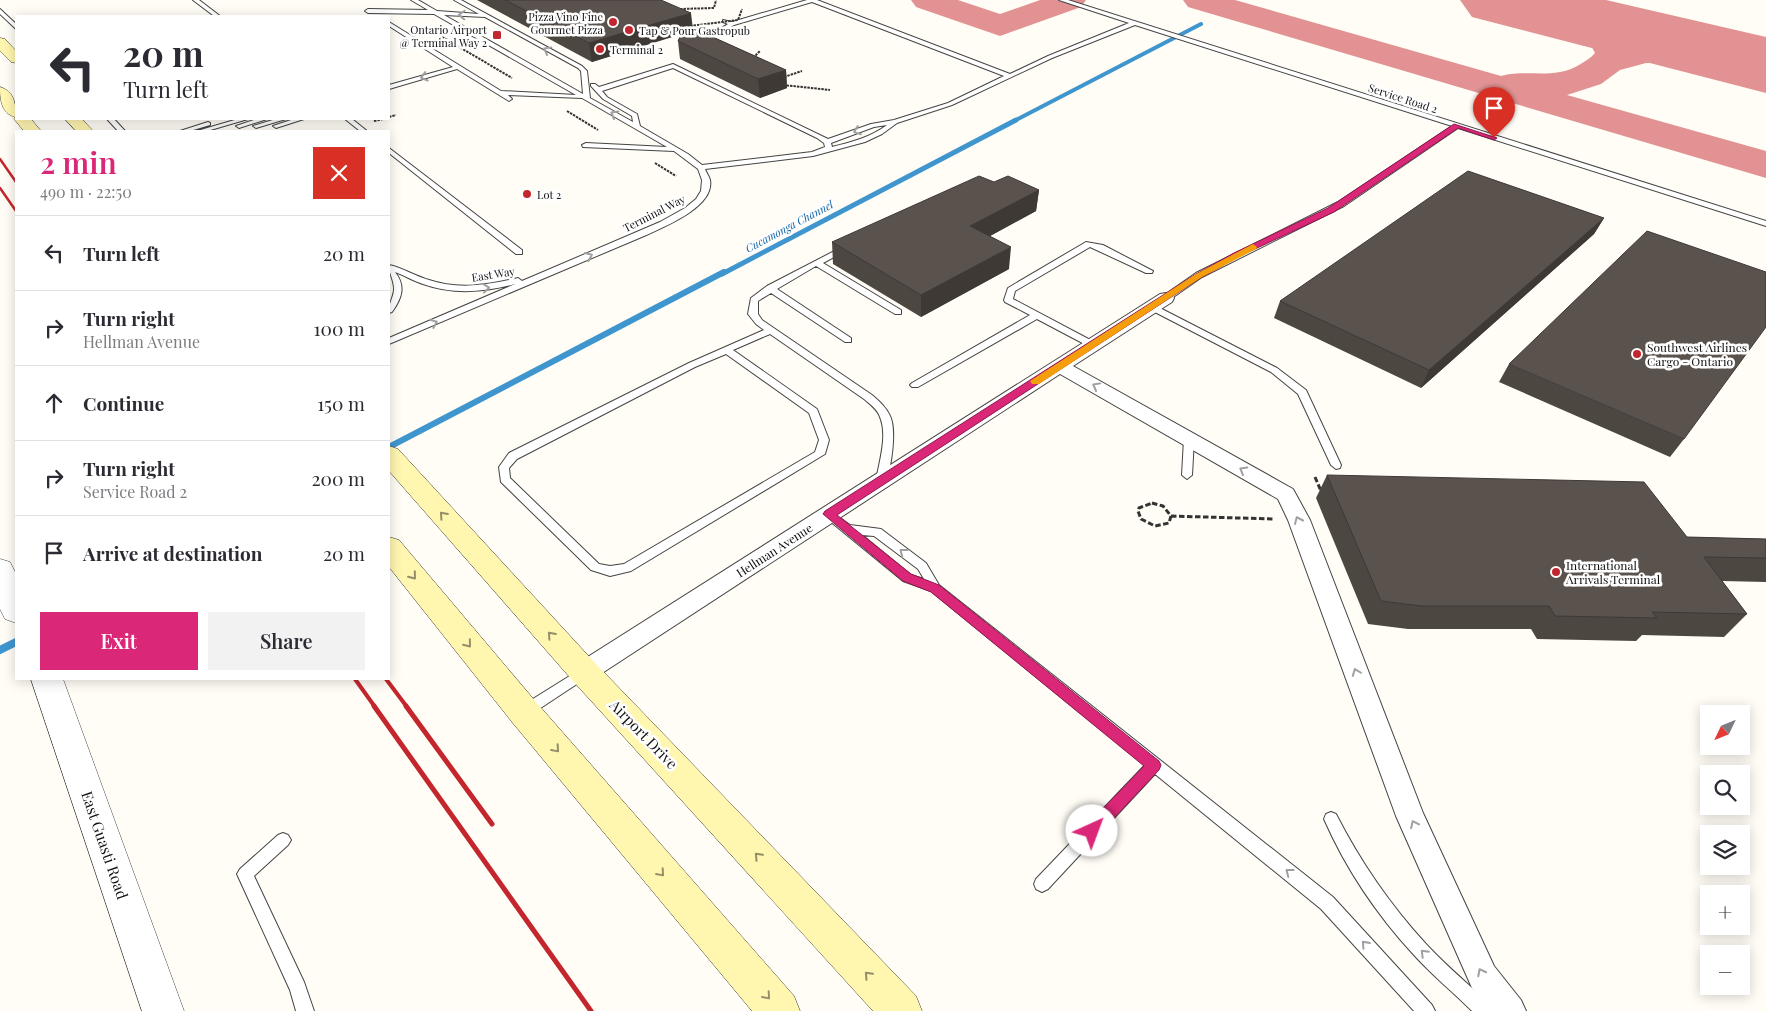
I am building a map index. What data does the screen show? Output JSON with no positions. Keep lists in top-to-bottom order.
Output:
{
  "streets": {
    "main road": ["Airport Drive"],
    "street": ["Hellman Avenue", "East Guasti Road"],
    "lane": ["Service Road 2", "Terminal Way", "East Way"]
  },
  "crossings": [
    ["Terminal Way", "East Way"],
    ["Hellman Avenue", "Airport Drive"]
  ],
  "one_way": ["Terminal Way", "East Way"],
  "water": ["Cucamonga Channel"],
  "places": {
    "other": [
      "Pizza Vino Fine Gourmet Pizza",
      "Tap & Pour Gastropub",
      "Terminal 2",
      "Lot 2",
      "Southwest Airlines Cargo - Ontario",
      "International Arrivals Terminal"
    ],
    "transit": ["Ontario Airport @ Terminal Way 2"]
  },
  "north": "bottom left",
  "page": {
    "turn": ["20 m", "Turn left"],
    "heading": ["2 min", "490 m · 22:50"],
    "list": [
      {
        "name": "Turn left",
        "value": "20 m"
      },
      {
        "name": "Turn right",
        "note": "Hellman Avenue",
        "value": "100 m"
      },
      {
        "name": "Continue",
        "value": "150 m"
      },
      {
        "name": "Turn right",
        "note": "Service Road 2",
        "value": "200 m"
      },
      {
        "name": "Arrive at destination",
        "value": "20 m"
      }
    ],
    "buttons": ["Exit", "Share"],
    "map_buttons": ["+", "−"]
  }
}
